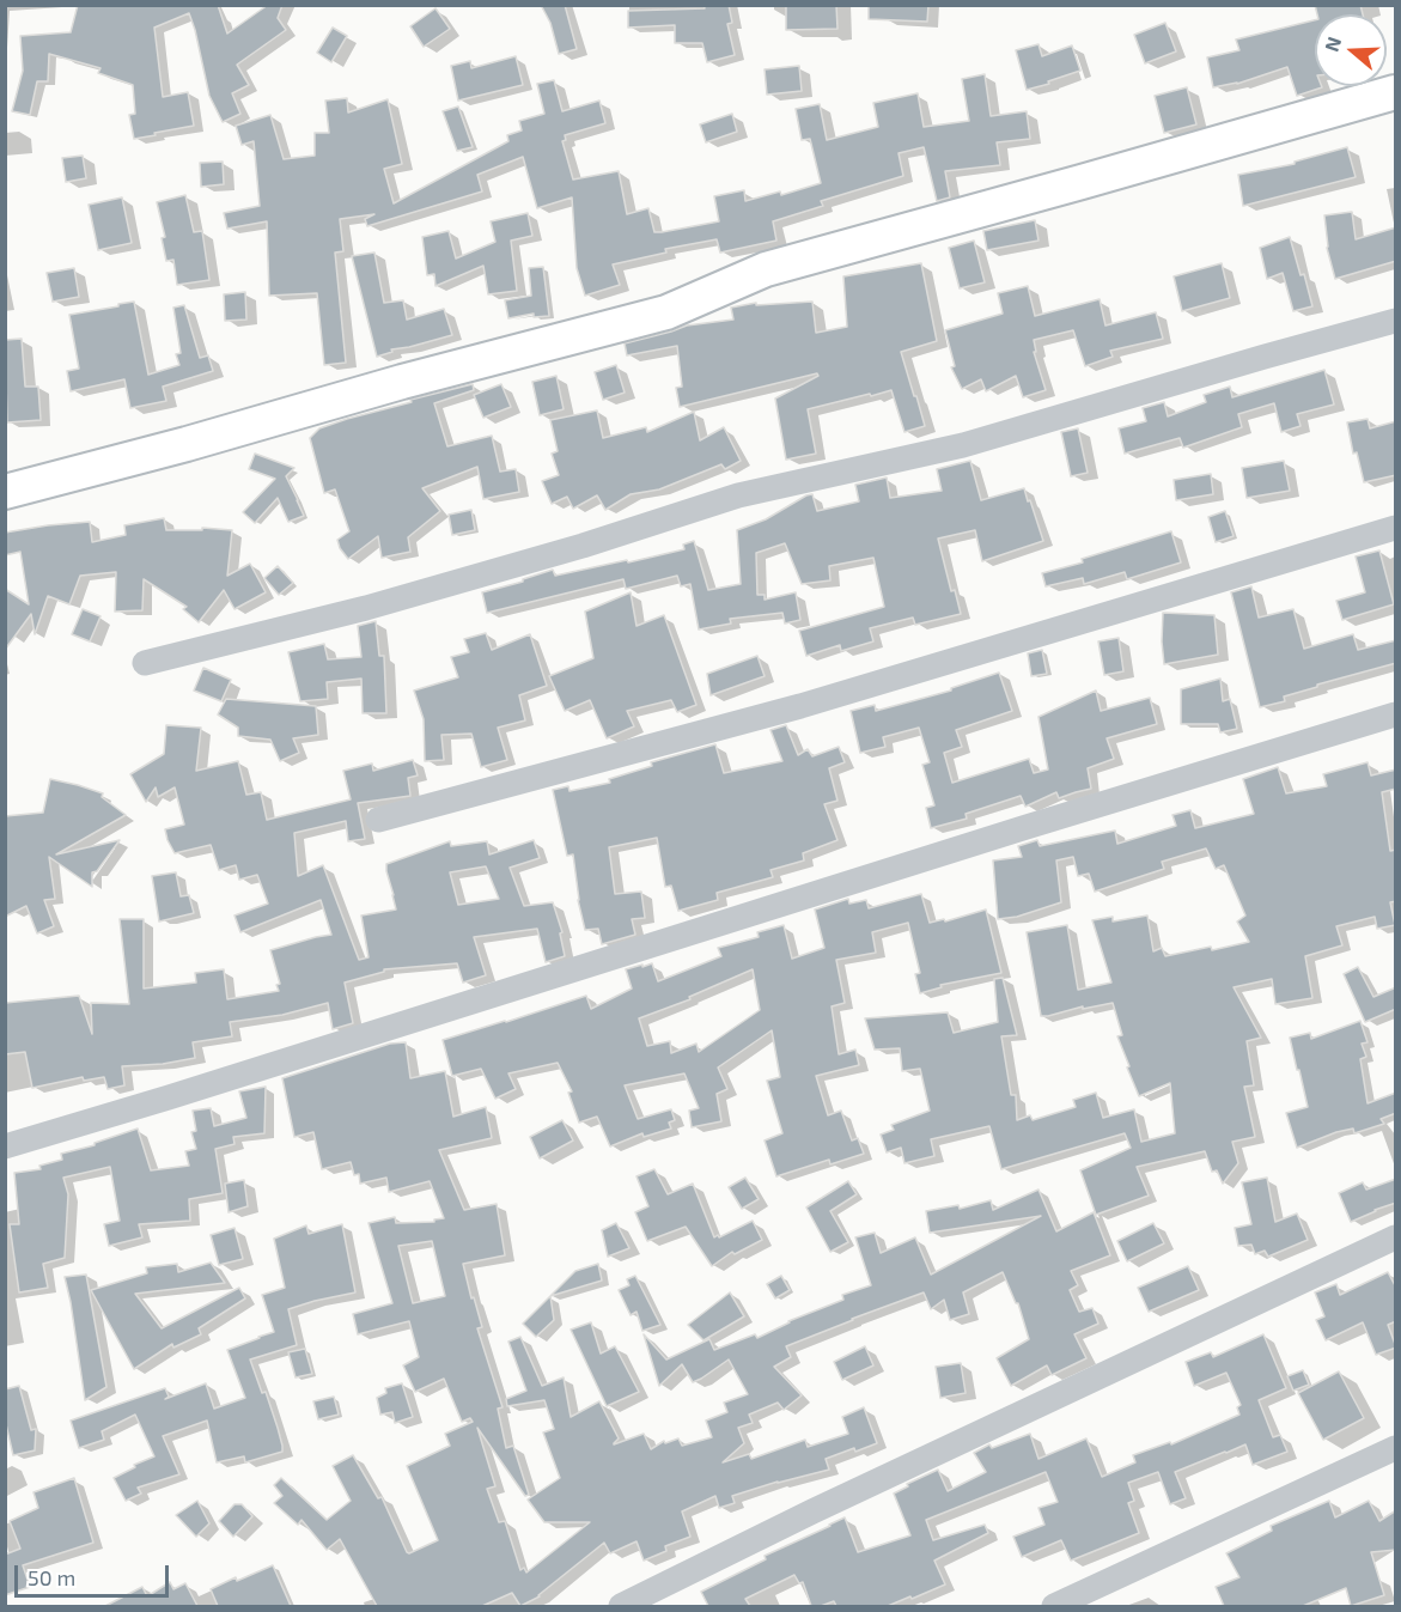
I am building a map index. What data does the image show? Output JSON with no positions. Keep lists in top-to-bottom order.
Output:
{
  "scale_bar": "50 m",
  "north": "left"
}
